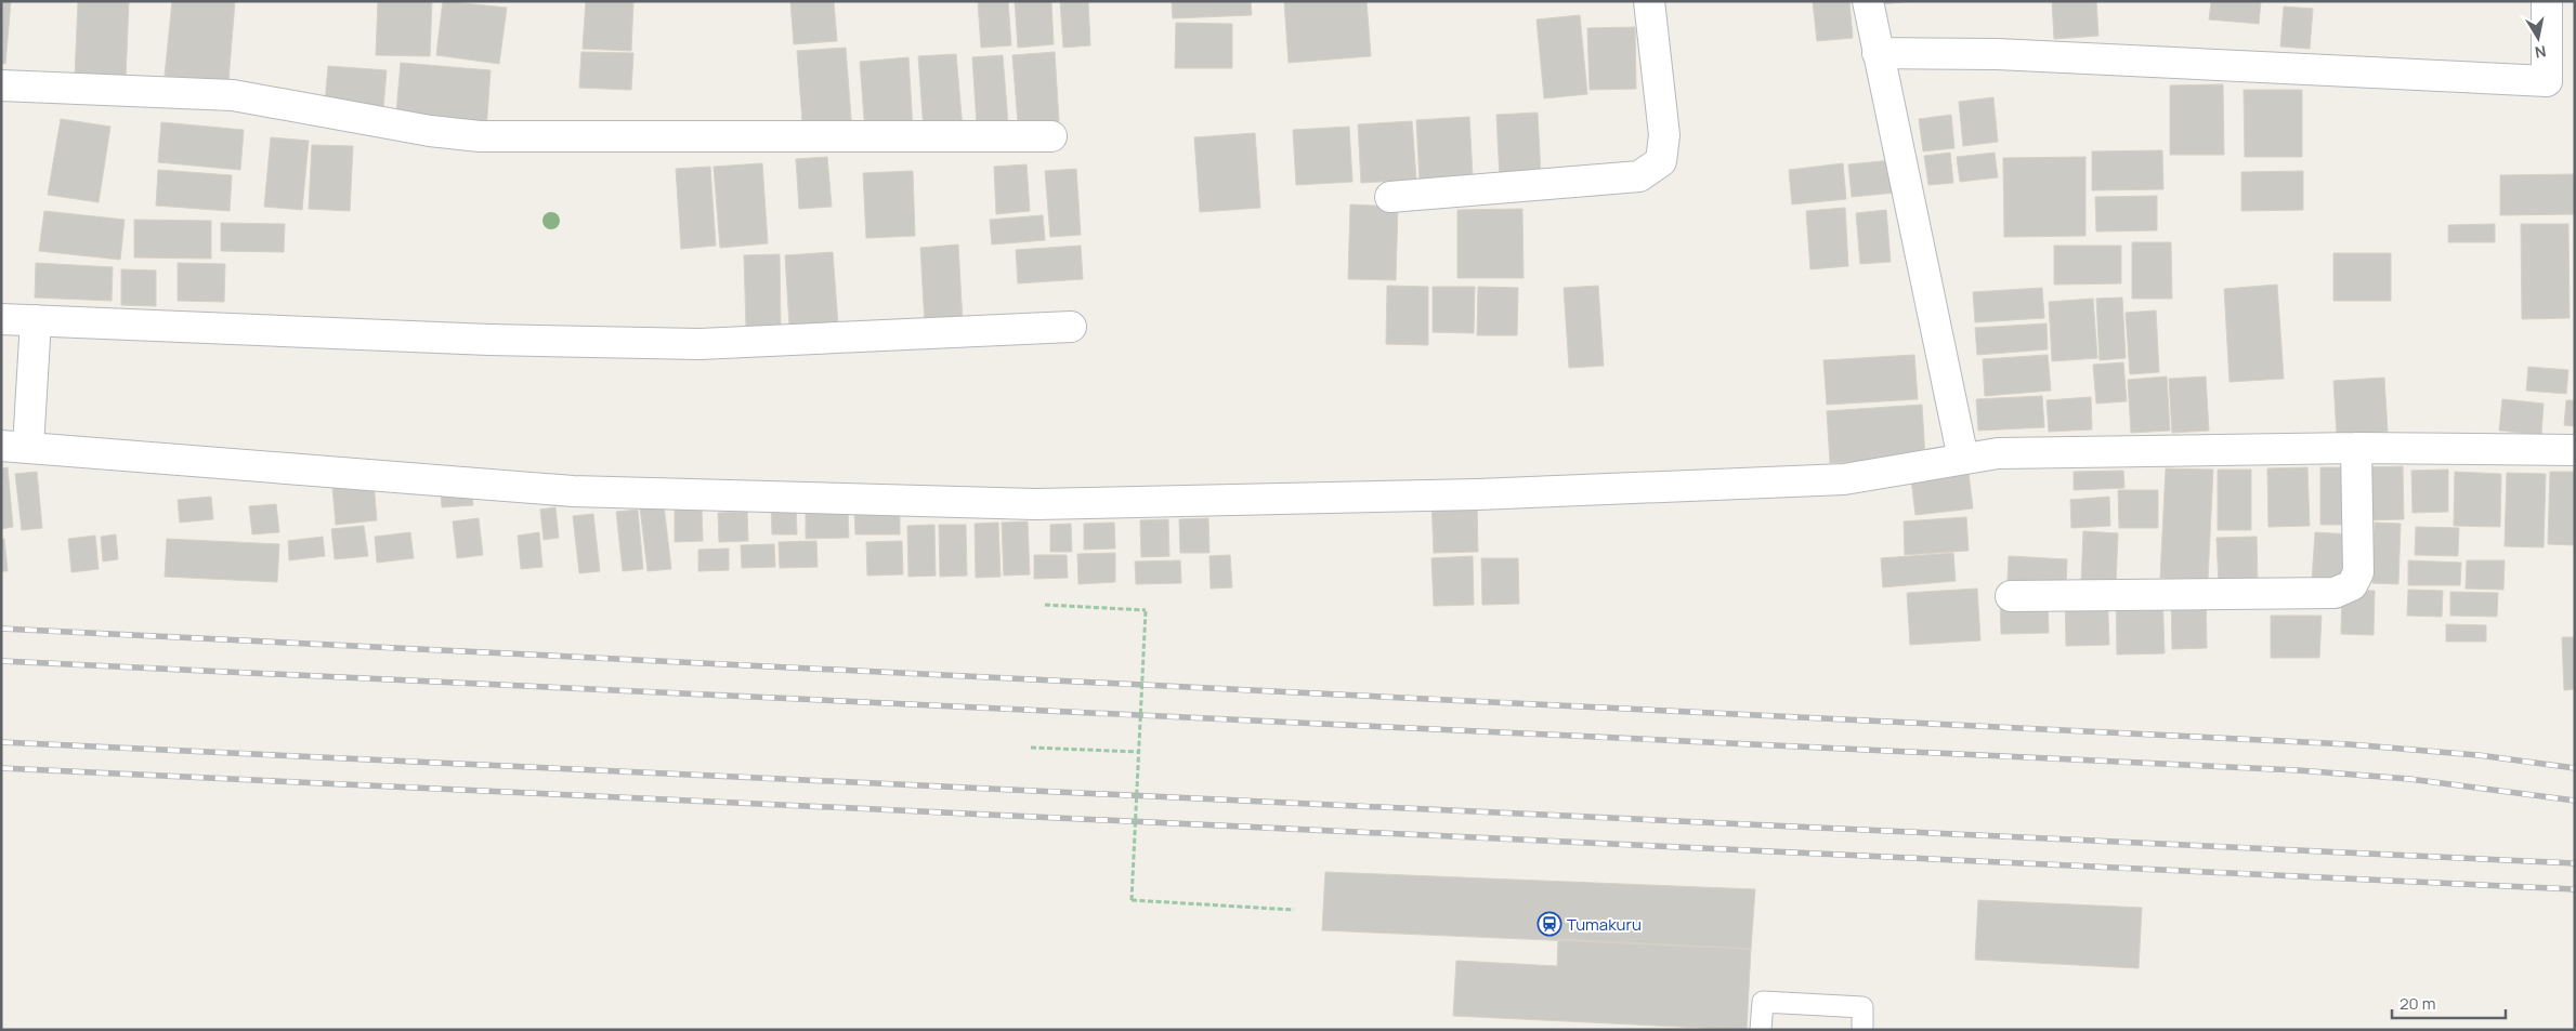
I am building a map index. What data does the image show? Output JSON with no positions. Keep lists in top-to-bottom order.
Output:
{
  "places": {
    "station": ["Tumakuru"]
  },
  "scale_bar": "20 m",
  "north": "bottom"
}
